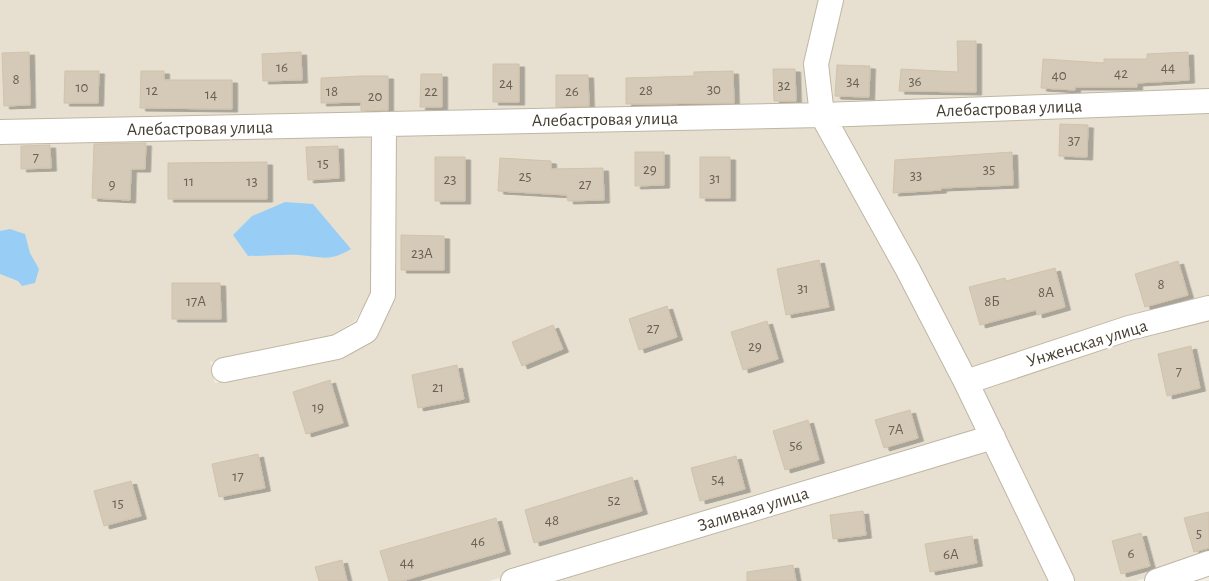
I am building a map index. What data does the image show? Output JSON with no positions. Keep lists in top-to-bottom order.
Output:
{
  "streets": {
    "street": ["Алебастровая улица", "Унженская улица", "Заливная улица"]
  },
  "house_numbers": [
    "16",
    "44",
    "42",
    "40",
    "8",
    "34",
    "36",
    "24",
    "32",
    "10",
    "30",
    "12",
    "28",
    "18",
    "22",
    "26",
    "14",
    "20",
    "37",
    "7",
    "15",
    "29",
    "35",
    "33",
    "25",
    "31",
    "23",
    "11",
    "13",
    "9",
    "27",
    "23А",
    "8",
    "31",
    "8А",
    "17А",
    "8Б",
    "27",
    "29",
    "7",
    "21",
    "19",
    "7А",
    "56",
    "17",
    "54",
    "52",
    "15",
    "48",
    "5",
    "46",
    "6",
    "6А",
    "44"
  ]
}
